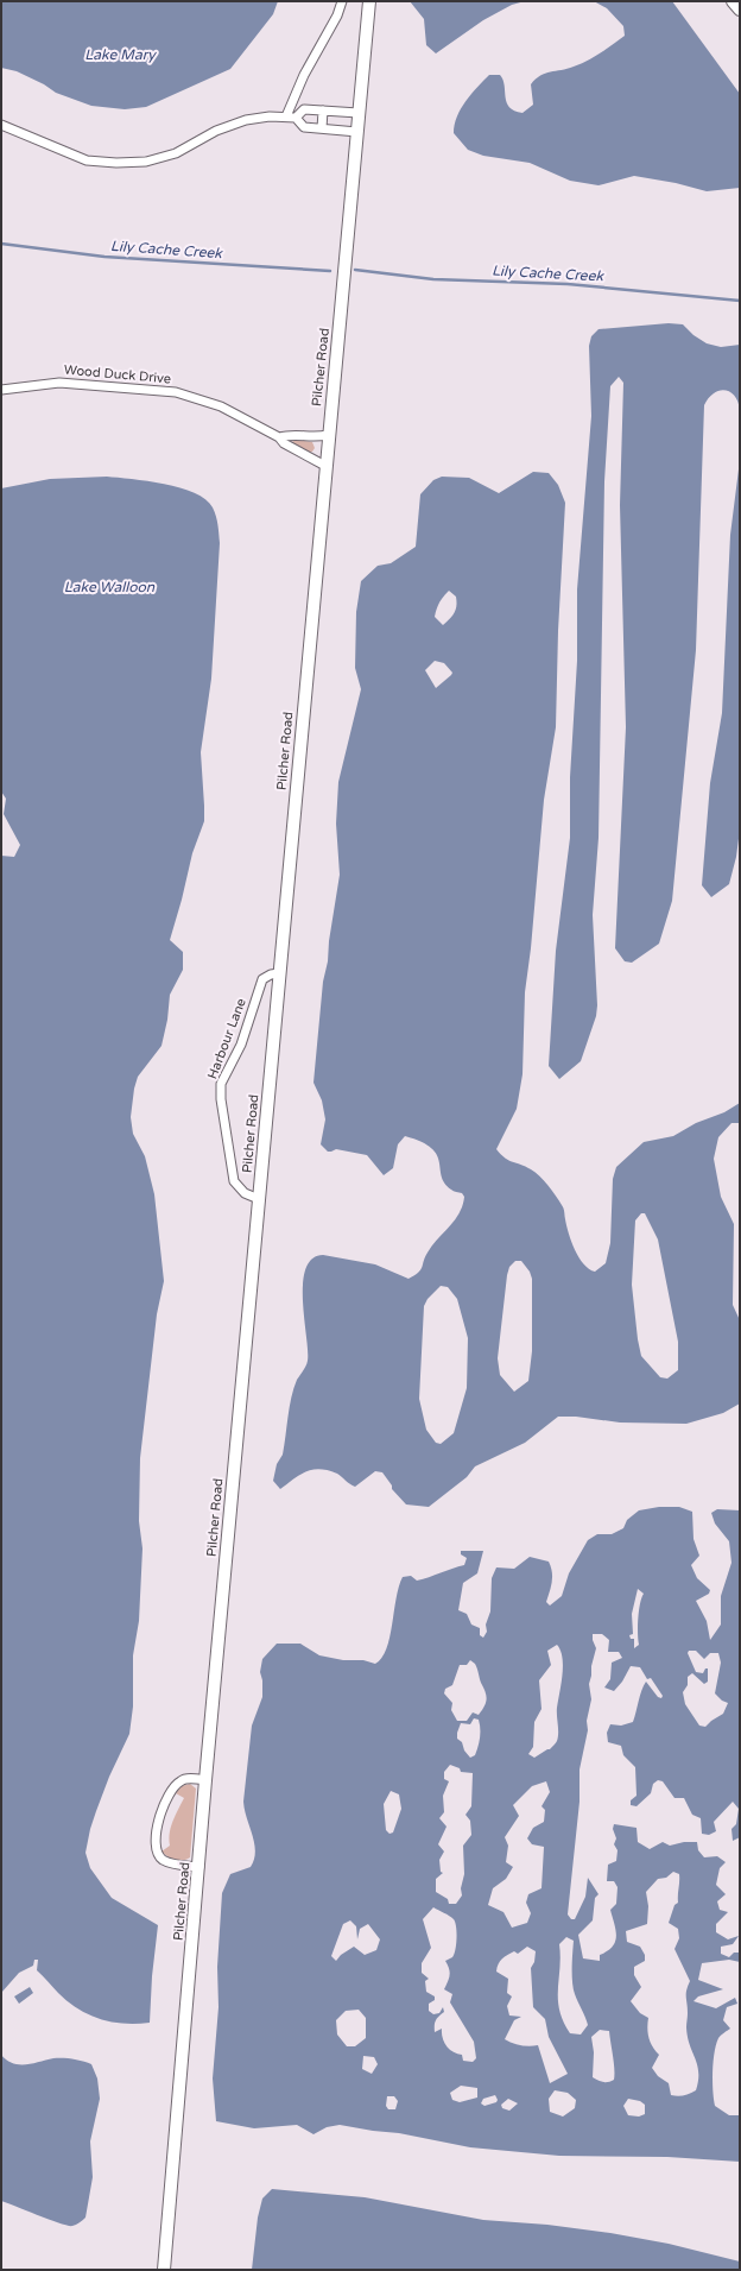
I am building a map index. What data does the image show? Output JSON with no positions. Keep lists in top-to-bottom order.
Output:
{
  "streets": {
    "street": ["Pilcher Road", "Wood Duck Drive", "Harbour Lane"]
  },
  "crossings": [
    ["Pilcher Road", "Wood Duck Drive"],
    ["Pilcher Road", "Harbour Lane"]
  ],
  "water": ["Lake Mary", "Lily Cache Creek", "Lake Walloon"]
}
